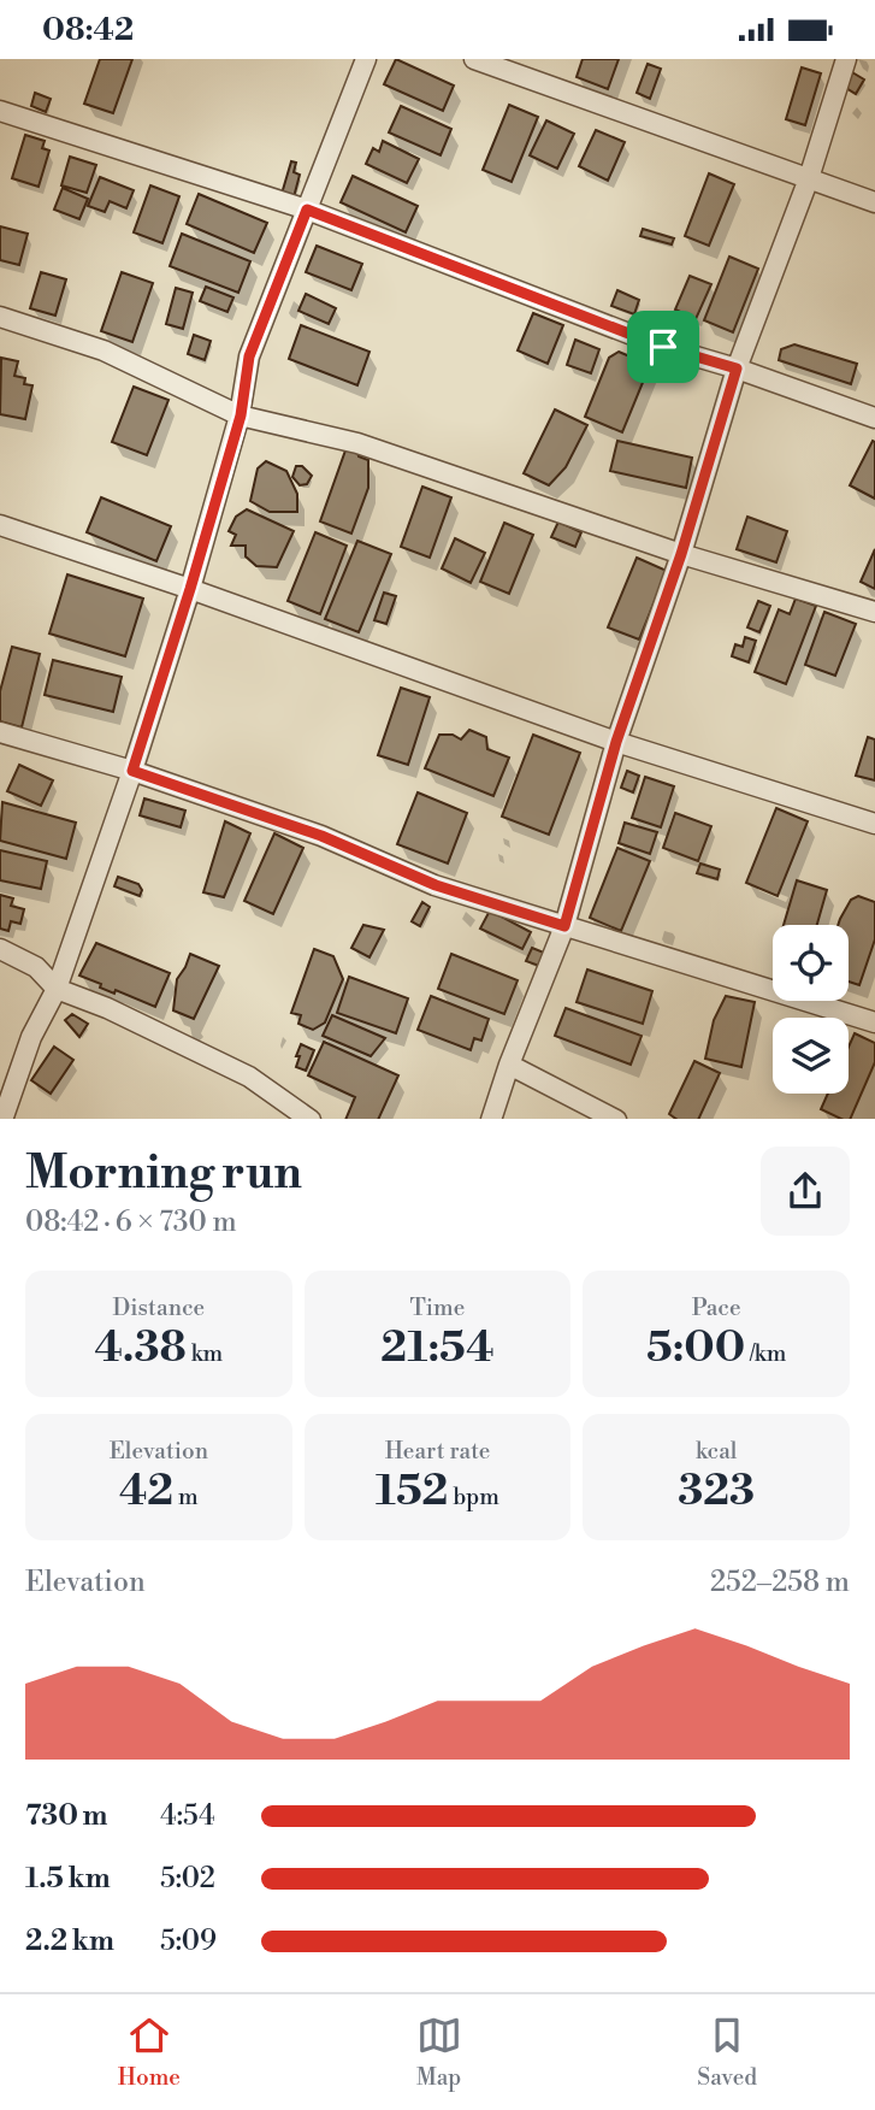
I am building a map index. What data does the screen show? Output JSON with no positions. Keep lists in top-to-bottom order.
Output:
{
  "page": {
    "status": "08:42",
    "heading": ["Morning run", "08:42 · 6 × 730 m"],
    "stats": [
      ["Distance", "4.38 km"],
      ["Time", "21:54"],
      ["Pace", "5:00 /km"],
      ["Elevation", "42 m"],
      ["Heart rate", "152 bpm"],
      ["kcal", "323"]
    ],
    "chart": ["Elevation", "252–258 m"],
    "list": [
      {
        "name": "730 m",
        "note": "4:54"
      },
      {
        "name": "1.5 km",
        "note": "5:02"
      },
      {
        "name": "2.2 km",
        "note": "5:09"
      }
    ],
    "tabs": ["Home", "Map", "Saved"]
  }
}
